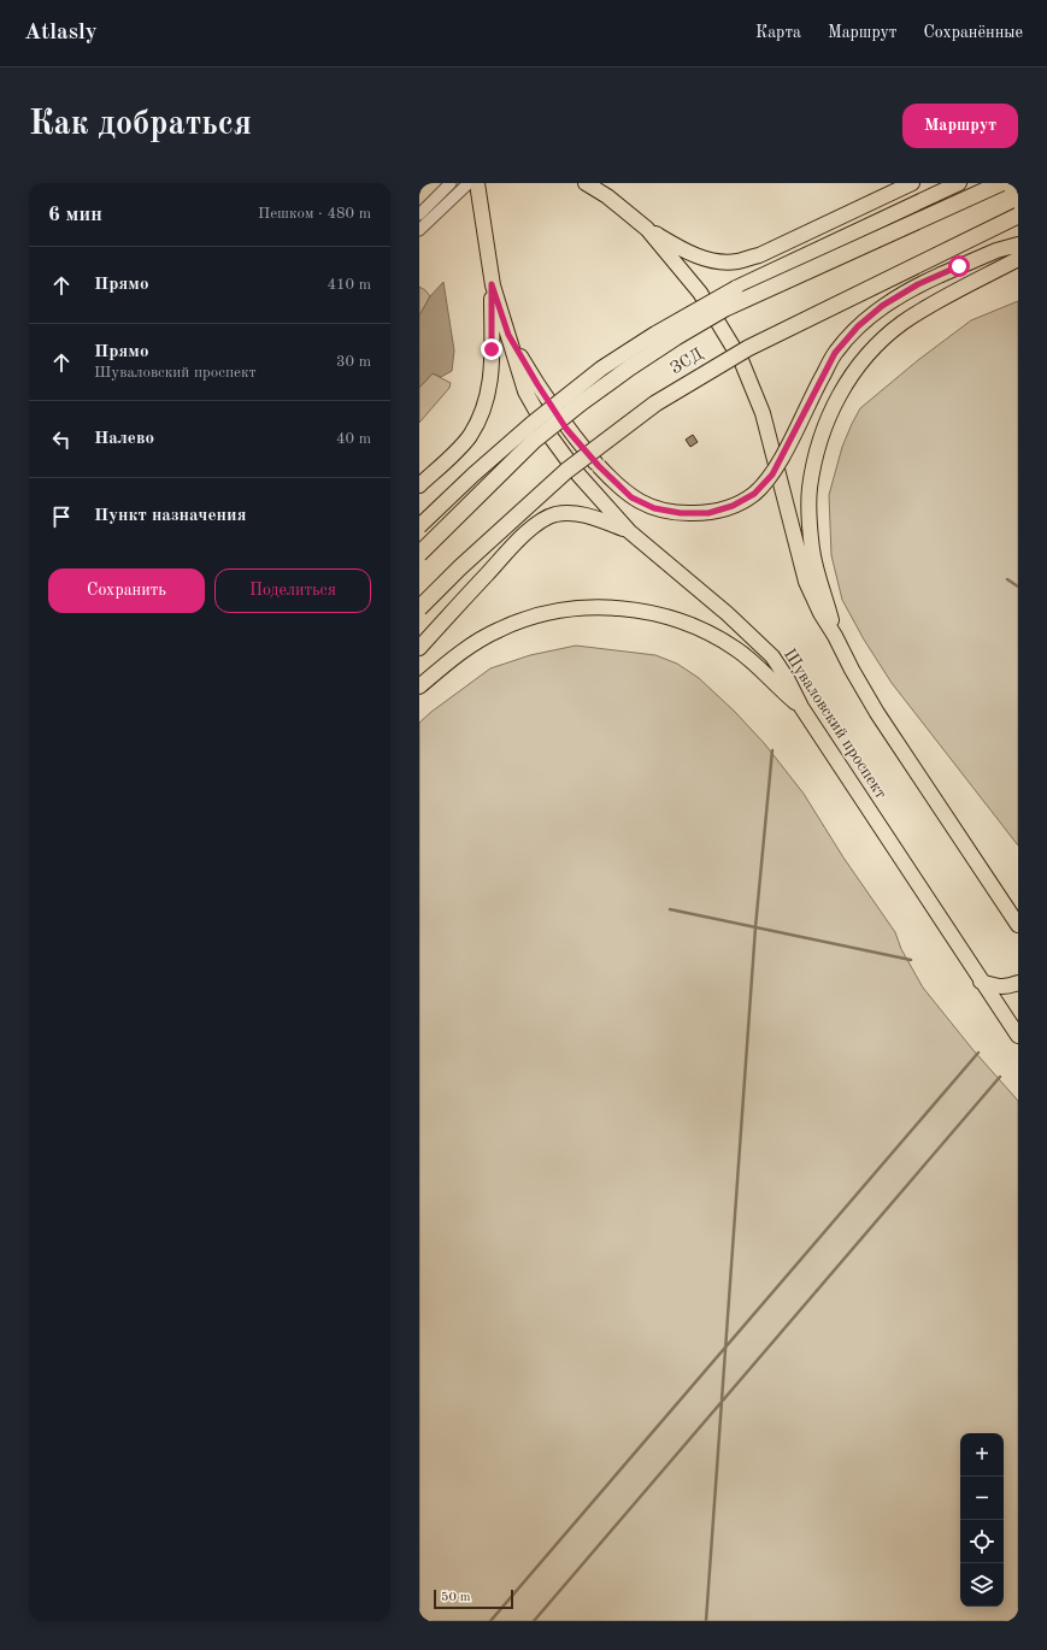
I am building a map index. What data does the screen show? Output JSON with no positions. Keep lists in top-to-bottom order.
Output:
{
  "streets": {
    "highway": ["ЗСД"],
    "main road": ["Шуваловский проспект"]
  },
  "scale_bar": "50 m",
  "page": {
    "header": "Atlasly",
    "nav": ["Карта", "Маршрут", "Сохранённые"],
    "buttons": [
      "Маршрут",
      ["Сохранить", "Поделиться"]
    ],
    "title": "Как добраться",
    "heading": ["6 мин", "Пешком · 480 m"],
    "list": [
      ["Прямо", "410 m"],
      ["Прямо", "Шуваловский проспект", "30 m"],
      ["Налево", "40 m"],
      "Пункт назначения"
    ],
    "map_buttons": ["+", "−"],
    "scale": "50 m"
  }
}
